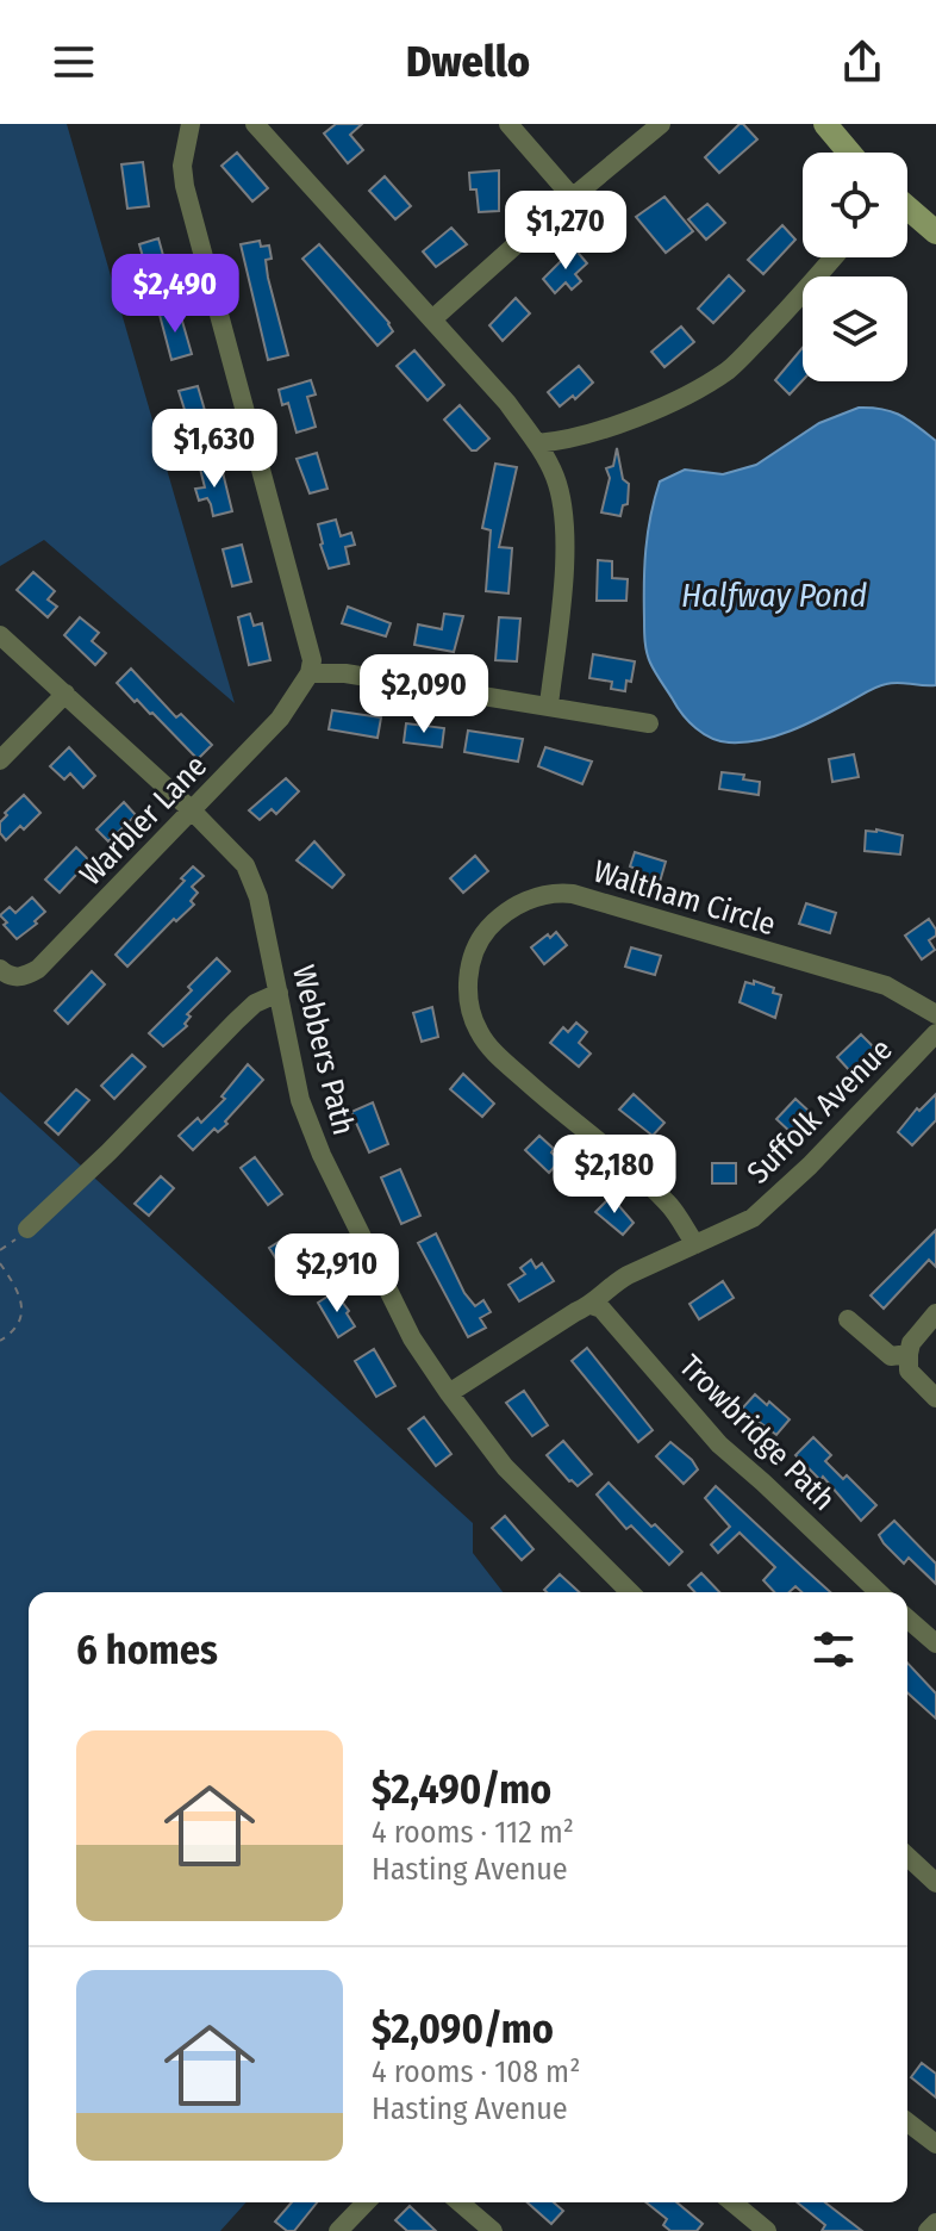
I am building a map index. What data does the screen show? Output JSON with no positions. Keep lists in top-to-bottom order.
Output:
{
  "streets": {
    "street": [
      "Warbler Lane",
      "Waltham Circle",
      "Webbers Path",
      "Suffolk Avenue",
      "Trowbridge Path"
    ]
  },
  "crossings": [
    ["Warbler Lane", "Webbers Path"],
    ["Waltham Circle", "Suffolk Avenue"],
    ["Webbers Path", "Suffolk Avenue"],
    ["Suffolk Avenue", "Trowbridge Path"]
  ],
  "water": ["Halfway Pond"],
  "page": {
    "header": "Dwello",
    "price": [
      "$1,270",
      "$2,490",
      "$1,630",
      "$2,090",
      "$2,180",
      "$2,910"
    ],
    "heading": "6 homes",
    "list": [
      {
        "name": "$2,490/mo",
        "note": "4 rooms · 112 m² · Hasting Avenue"
      },
      {
        "name": "$2,090/mo",
        "note": "4 rooms · 108 m² · Hasting Avenue"
      }
    ]
  }
}
